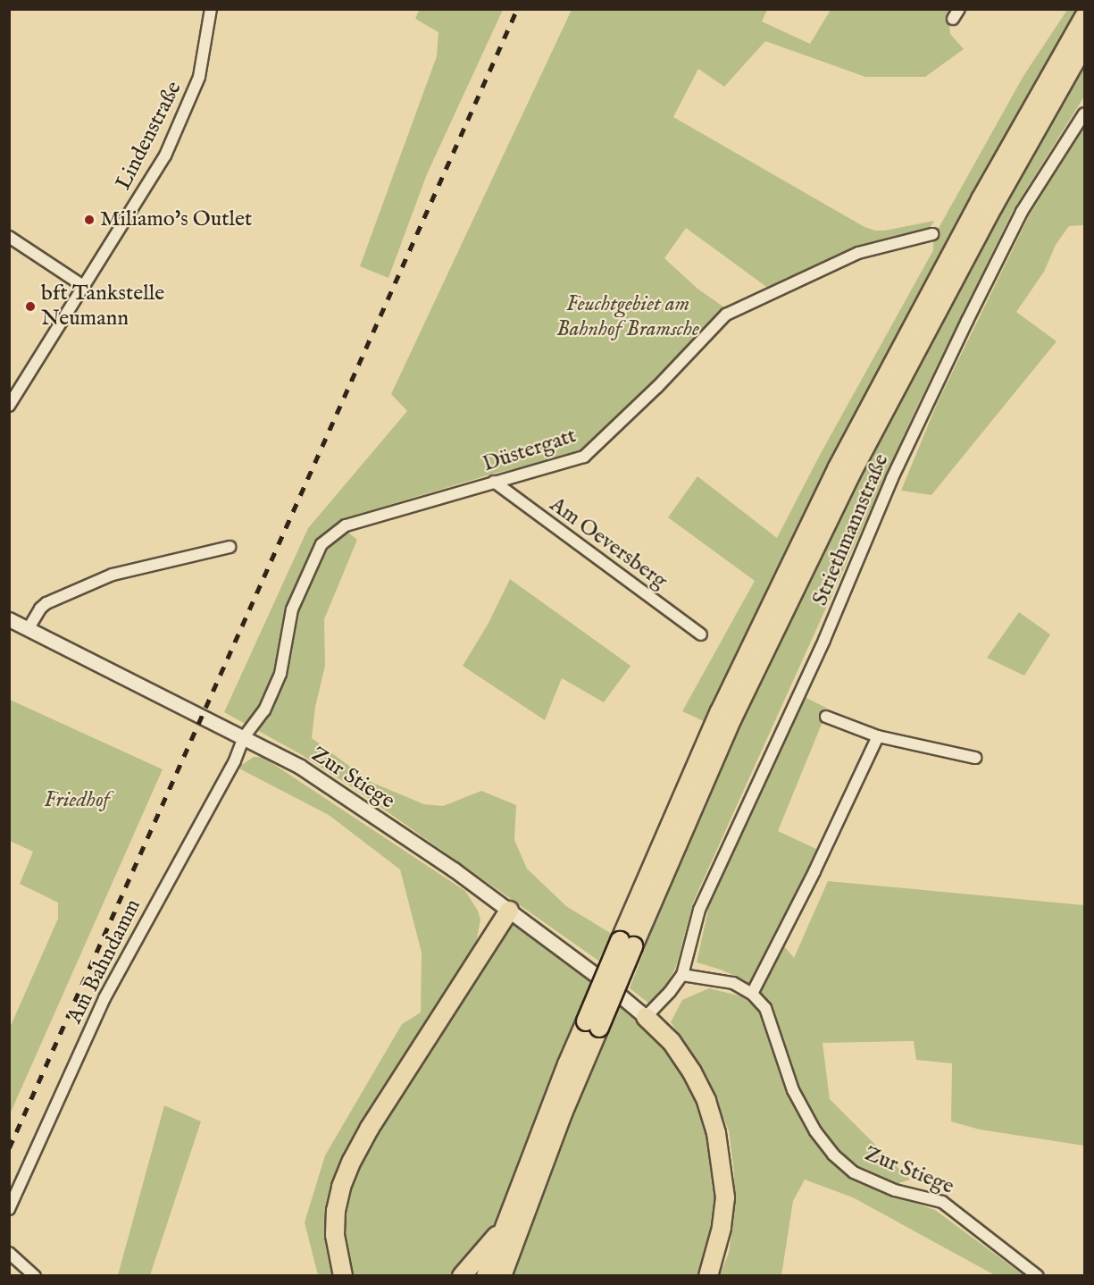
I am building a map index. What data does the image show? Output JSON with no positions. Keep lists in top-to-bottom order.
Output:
{
  "streets": {
    "street": [
      "Lindenstraße",
      "Düstergatt",
      "Striethmannstraße",
      "Am Oeversberg",
      "Zur Stiege",
      "Am Bahndamm"
    ]
  },
  "crossings": [
    ["Düstergatt", "Am Oeversberg"],
    ["Düstergatt", "Zur Stiege"],
    ["Düstergatt", "Am Bahndamm"],
    ["Striethmannstraße", "Zur Stiege"],
    ["Zur Stiege", "Am Bahndamm"]
  ],
  "parks": ["Feuchtgebiet am Bahnhof Bramsche", "Friedhof"],
  "places": ["Miliamo's Outlet", "bft Tankstelle Neumann"]
}
